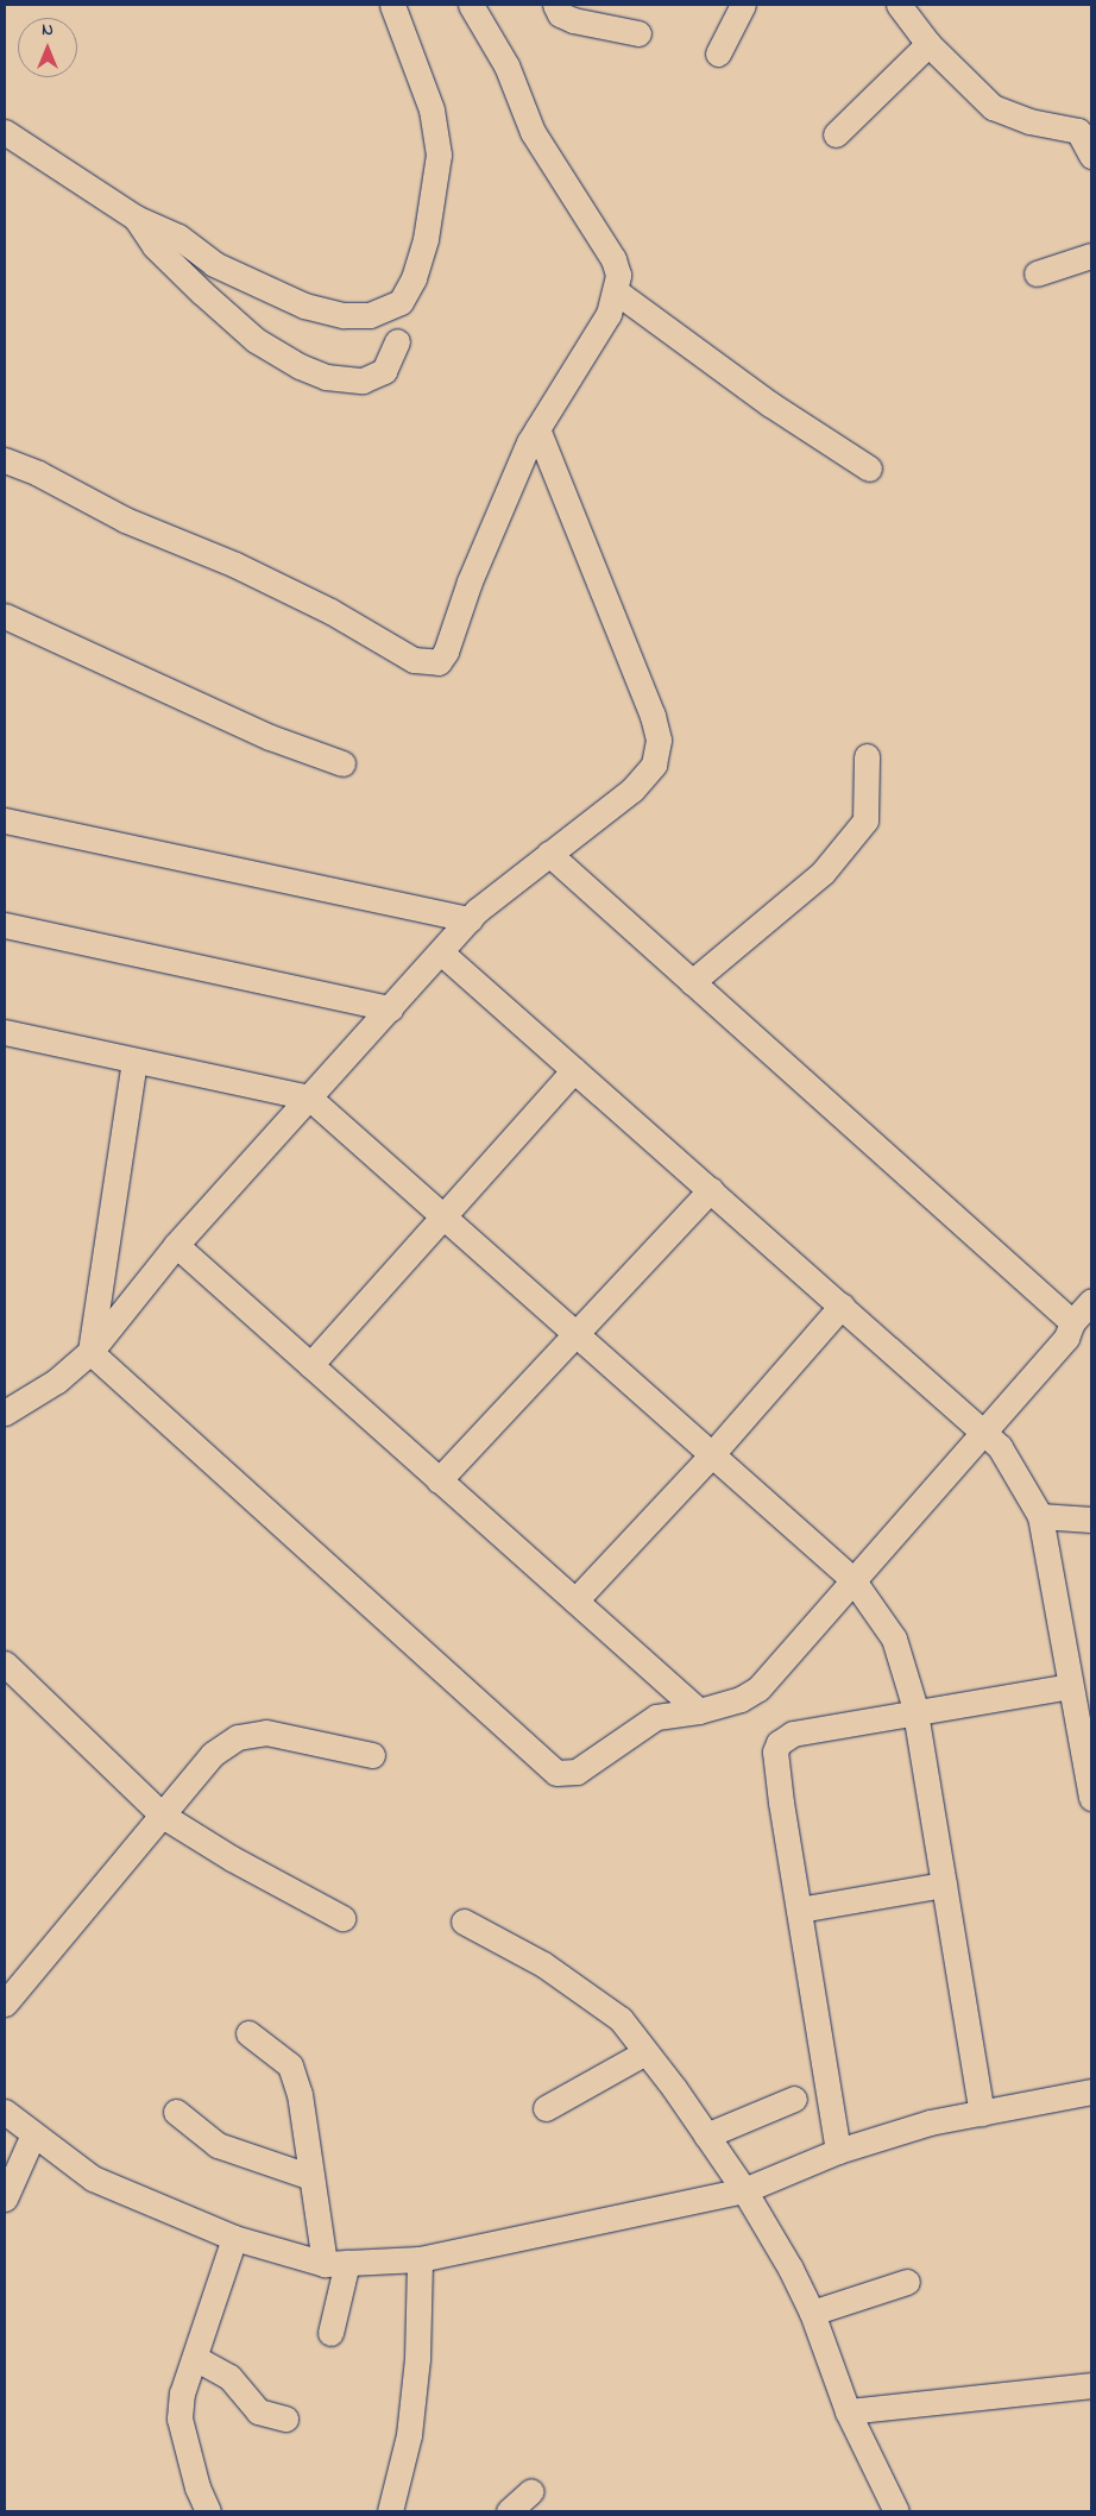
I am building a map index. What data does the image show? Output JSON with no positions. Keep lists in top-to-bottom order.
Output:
{
  "north": "top"
}
